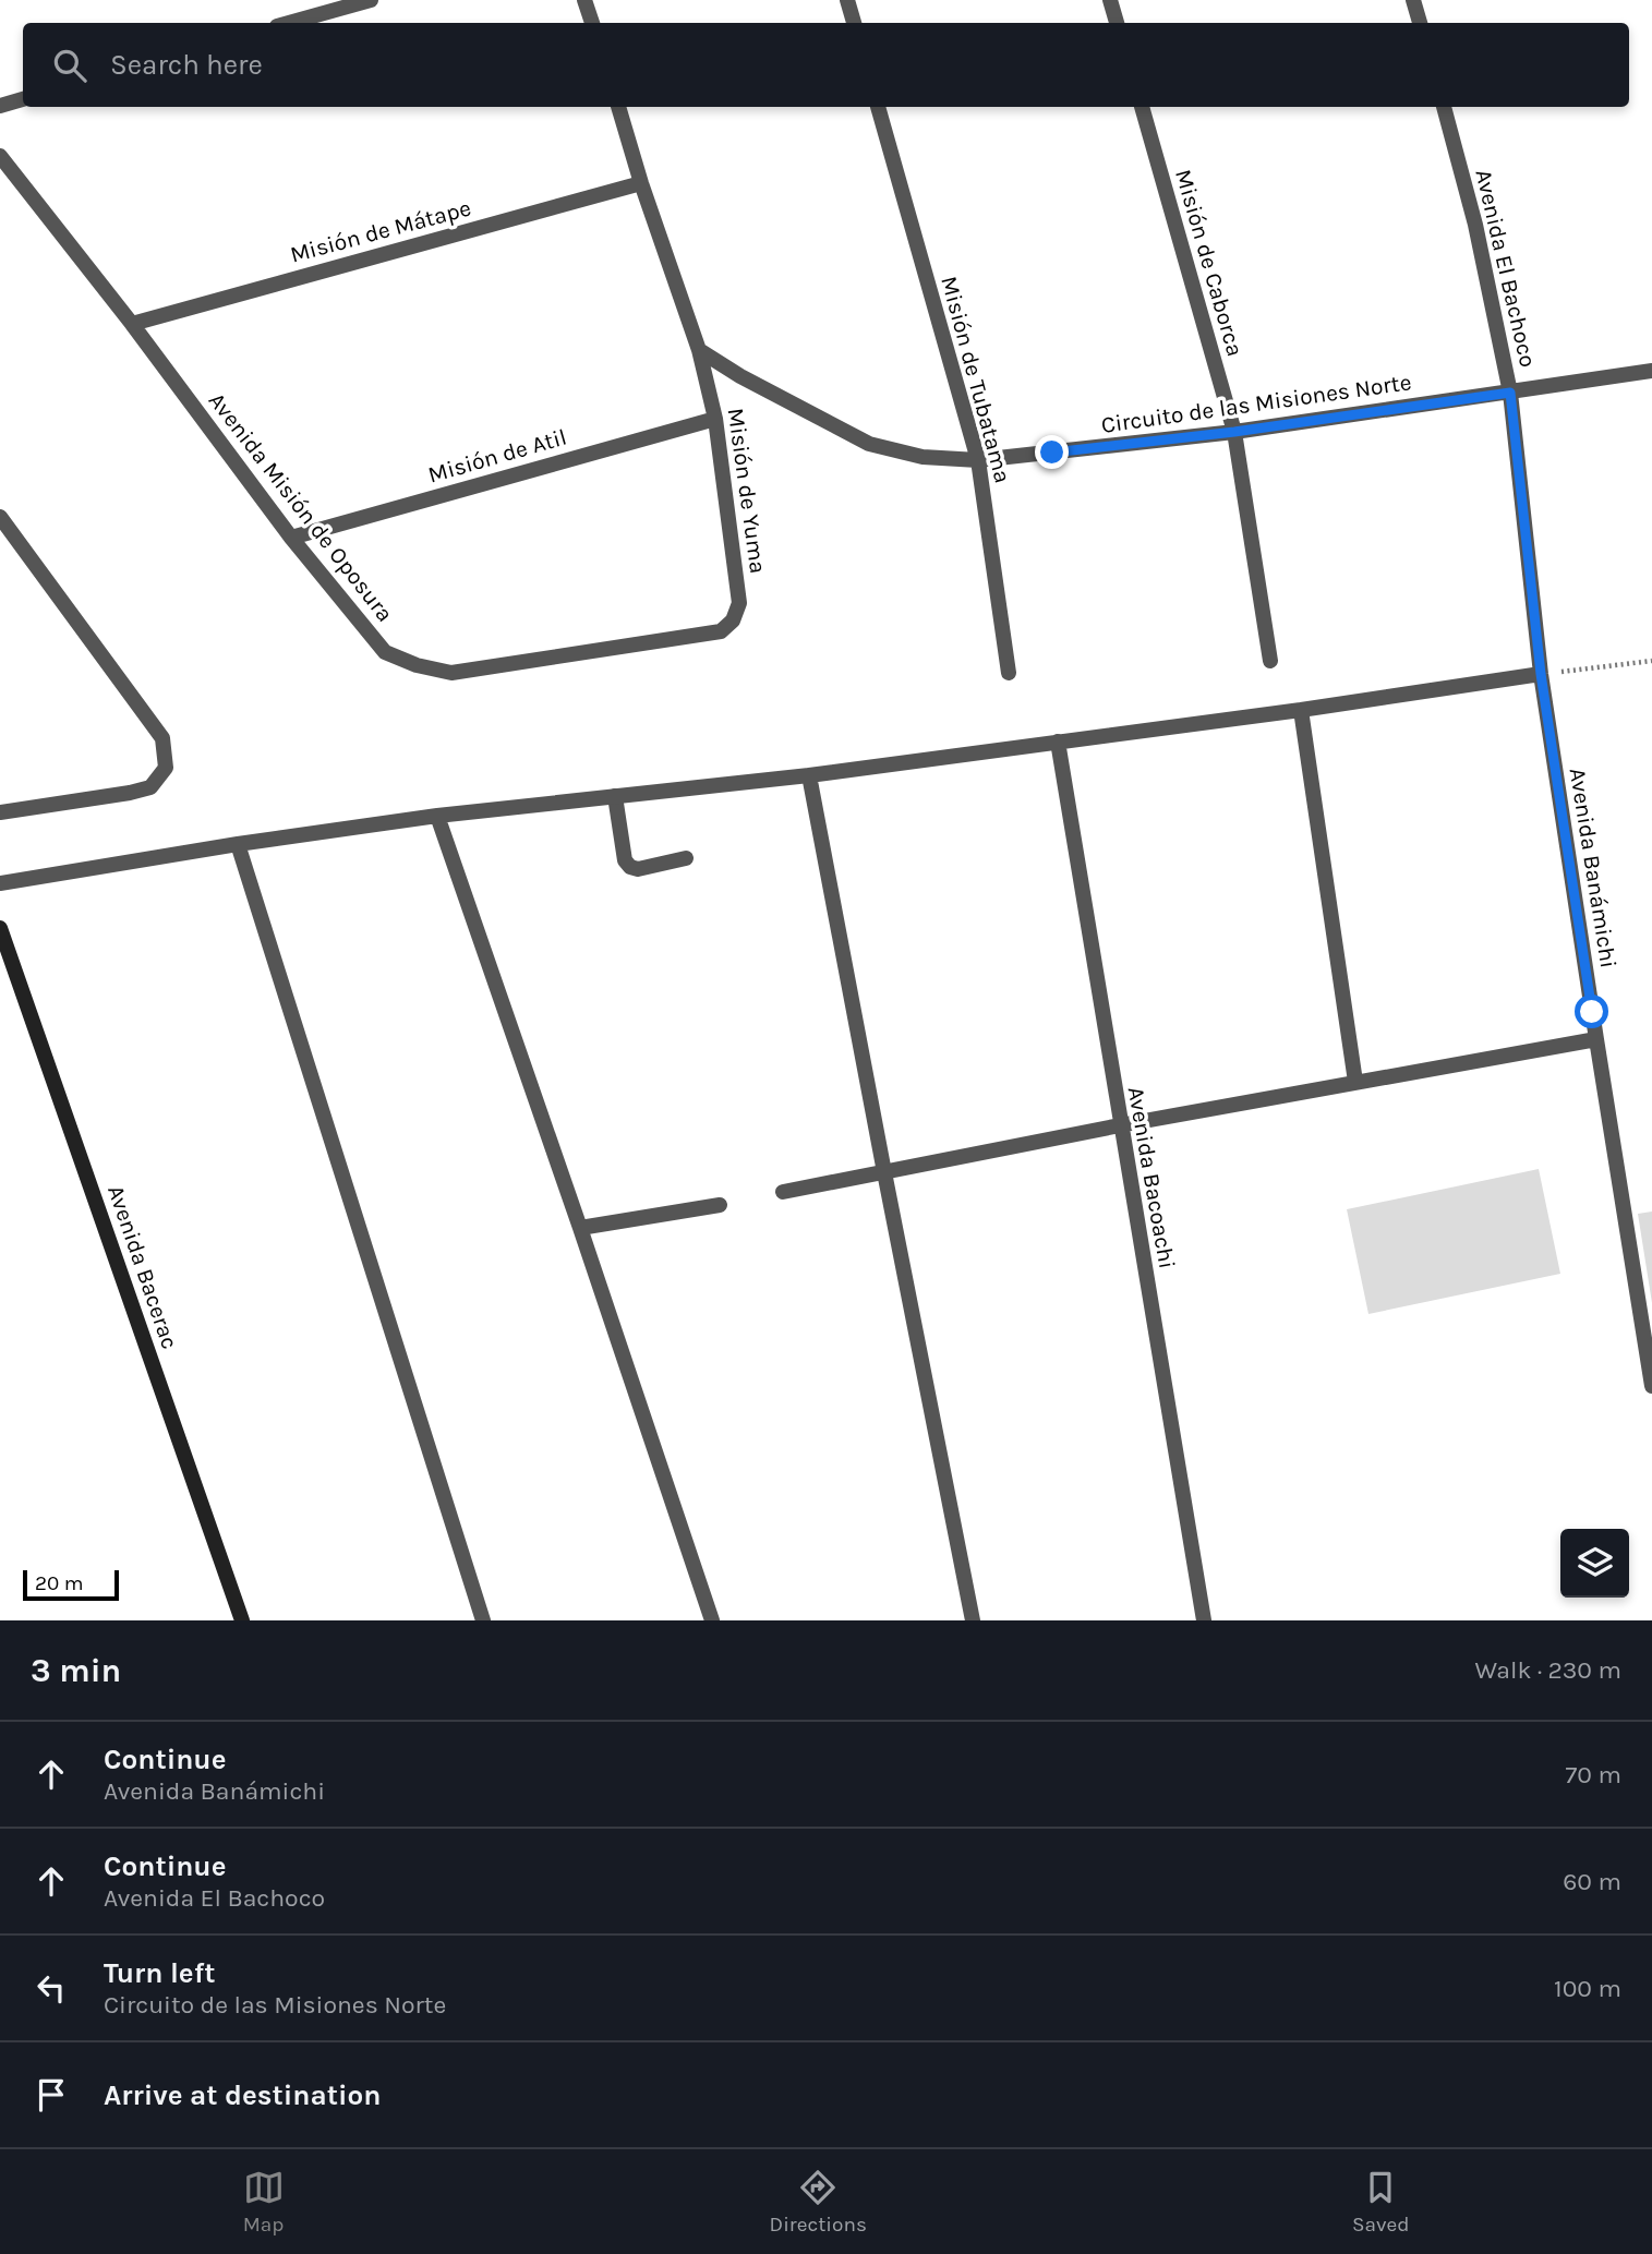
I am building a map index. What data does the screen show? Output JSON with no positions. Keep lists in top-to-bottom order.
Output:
{
  "streets": {
    "street": [
      "Misión de Mátape",
      "Misión de Caborca",
      "Avenida El Bachoco",
      "Misión de Tubatama",
      "Circuito de las Misiones Norte",
      "Misión de Atil",
      "Misión de Yuma",
      "Avenida Misión de Oposura",
      "Avenida Banámichi",
      "Avenida Bacoachi",
      "Avenida Bacerac"
    ]
  },
  "crossings": [
    ["Misión de Mátape", "Avenida Misión de Oposura"],
    ["Misión de Caborca", "Circuito de las Misiones Norte"],
    ["Avenida El Bachoco", "Circuito de las Misiones Norte"],
    ["Avenida El Bachoco", "Avenida Banámichi"],
    ["Misión de Tubatama", "Circuito de las Misiones Norte"],
    ["Circuito de las Misiones Norte", "Misión de Yuma"],
    ["Misión de Atil", "Misión de Yuma"],
    ["Misión de Atil", "Avenida Misión de Oposura"],
    ["Misión de Yuma", "Avenida Misión de Oposura"]
  ],
  "scale_bar": "20 m",
  "page": {
    "search": "Search here",
    "scale": "20 m",
    "heading": ["3 min", "Walk · 230 m"],
    "list": [
      ["Continue", "Avenida Banámichi", "70 m"],
      ["Continue", "Avenida El Bachoco", "60 m"],
      ["Turn left", "Circuito de las Misiones Norte", "100 m"],
      "Arrive at destination"
    ],
    "nav": ["Map", "Directions", "Saved"]
  }
}
